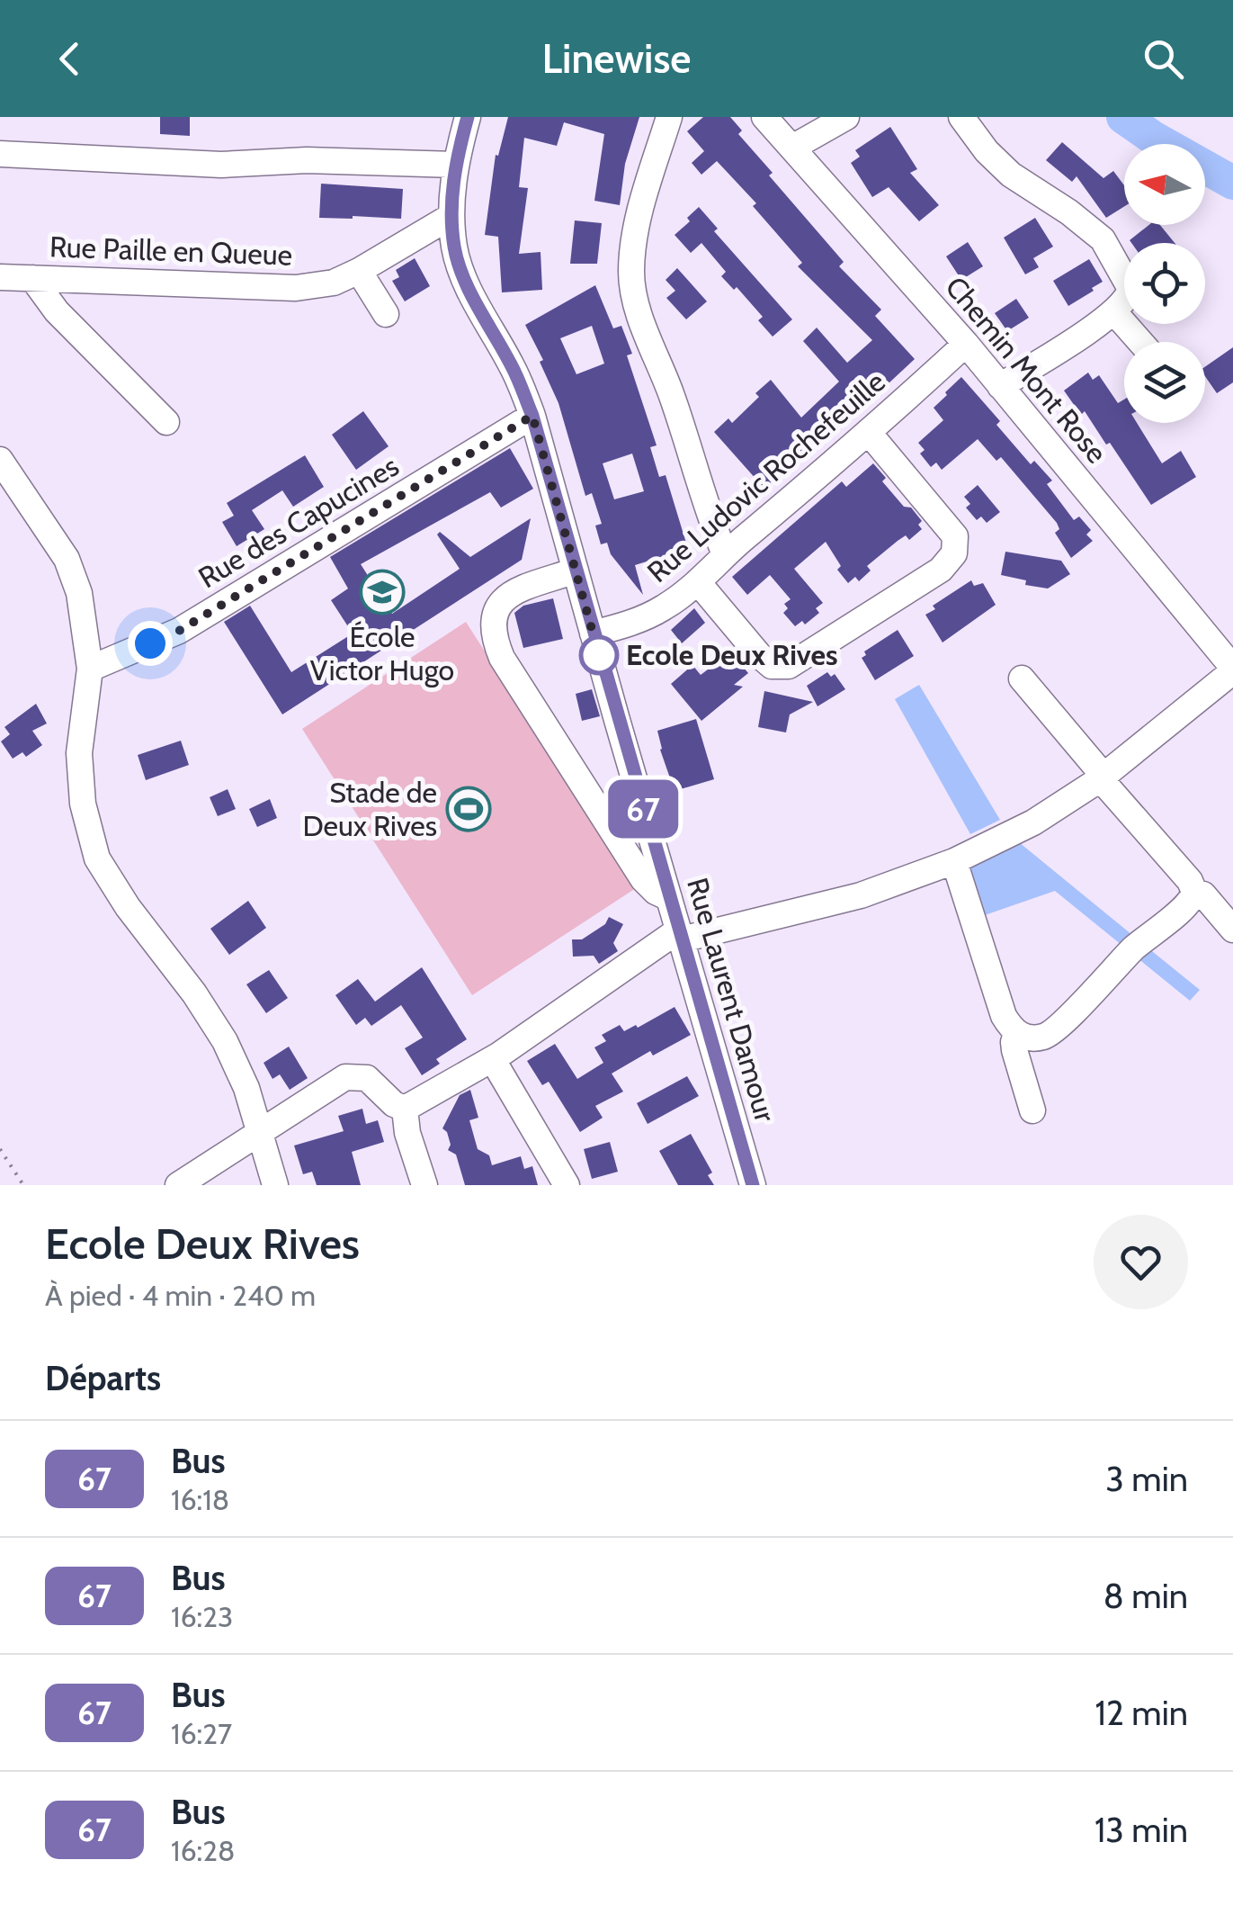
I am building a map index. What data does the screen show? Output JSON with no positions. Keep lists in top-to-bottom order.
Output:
{
  "streets": {
    "street": [
      "Rue Paille en Queue",
      "Chemin Mont Rose",
      "Rue Ludovic Rochefeuille",
      "Rue des Capucines",
      "Rue Laurent Damour"
    ]
  },
  "crossings": [
    ["Rue Paille en Queue", "Rue Laurent Damour"],
    ["Chemin Mont Rose", "Rue Ludovic Rochefeuille"],
    ["Rue Ludovic Rochefeuille", "Rue Laurent Damour"],
    ["Rue des Capucines", "Rue Laurent Damour"]
  ],
  "places": {
    "school or university": ["École Victor Hugo"],
    "other": ["Ecole Deux Rives"],
    "sports": ["Stade de Deux Rives"]
  },
  "lines": ["bus line 67"],
  "north": "left",
  "page": {
    "header": "Linewise",
    "on_map": "67",
    "heading": [
      ["Ecole Deux Rives", "À pied · 4 min · 240 m"],
      "Départs"
    ],
    "list": [
      {
        "mark": "67",
        "name": "Bus",
        "note": "16:18",
        "value": "3 min"
      },
      {
        "mark": "67",
        "name": "Bus",
        "note": "16:23",
        "value": "8 min"
      },
      {
        "mark": "67",
        "name": "Bus",
        "note": "16:27",
        "value": "12 min"
      },
      {
        "mark": "67",
        "name": "Bus",
        "note": "16:28",
        "value": "13 min"
      }
    ]
  }
}
